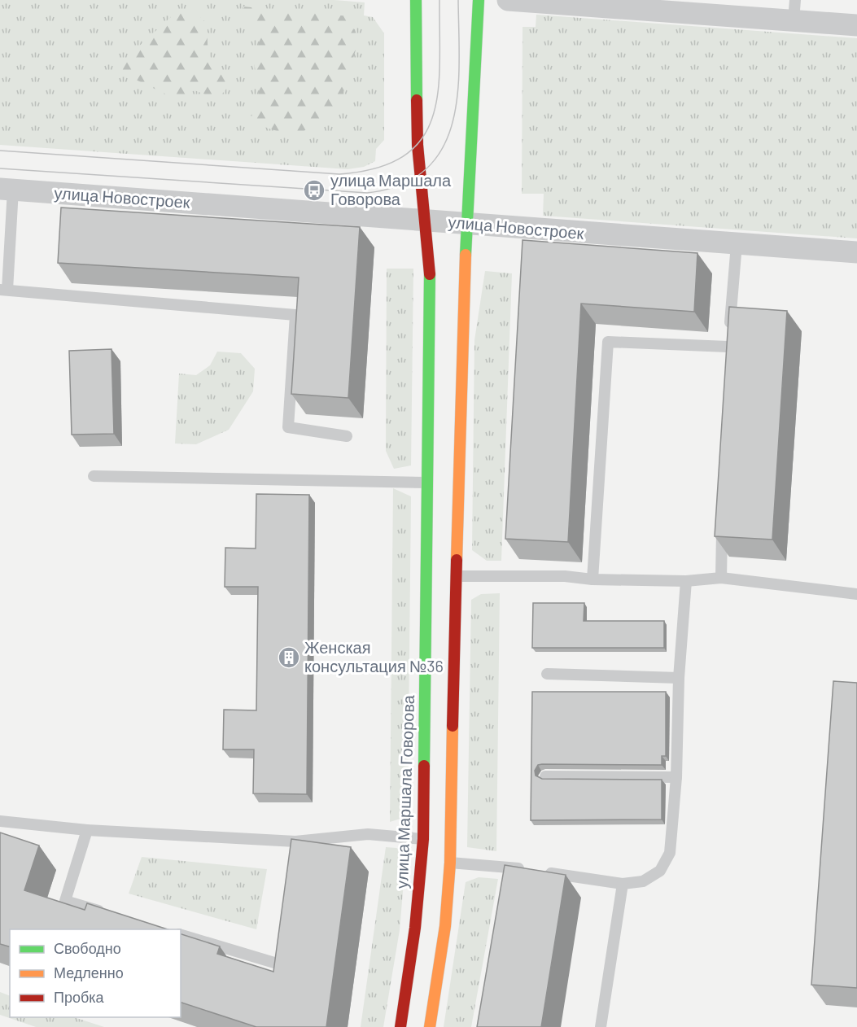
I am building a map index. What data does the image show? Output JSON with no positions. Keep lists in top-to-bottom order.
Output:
{
  "streets": {
    "main road": ["улица Маршала Говорова"],
    "street": ["улица Новостроек"]
  },
  "crossings": [
    ["улица Новостроек", "улица Маршала Говорова"]
  ],
  "places": {
    "bus stop": ["улица Маршала Говорова"],
    "building": ["Женская консультация №36"]
  },
  "legend": ["Свободно", "Медленно", "Пробка"]
}
